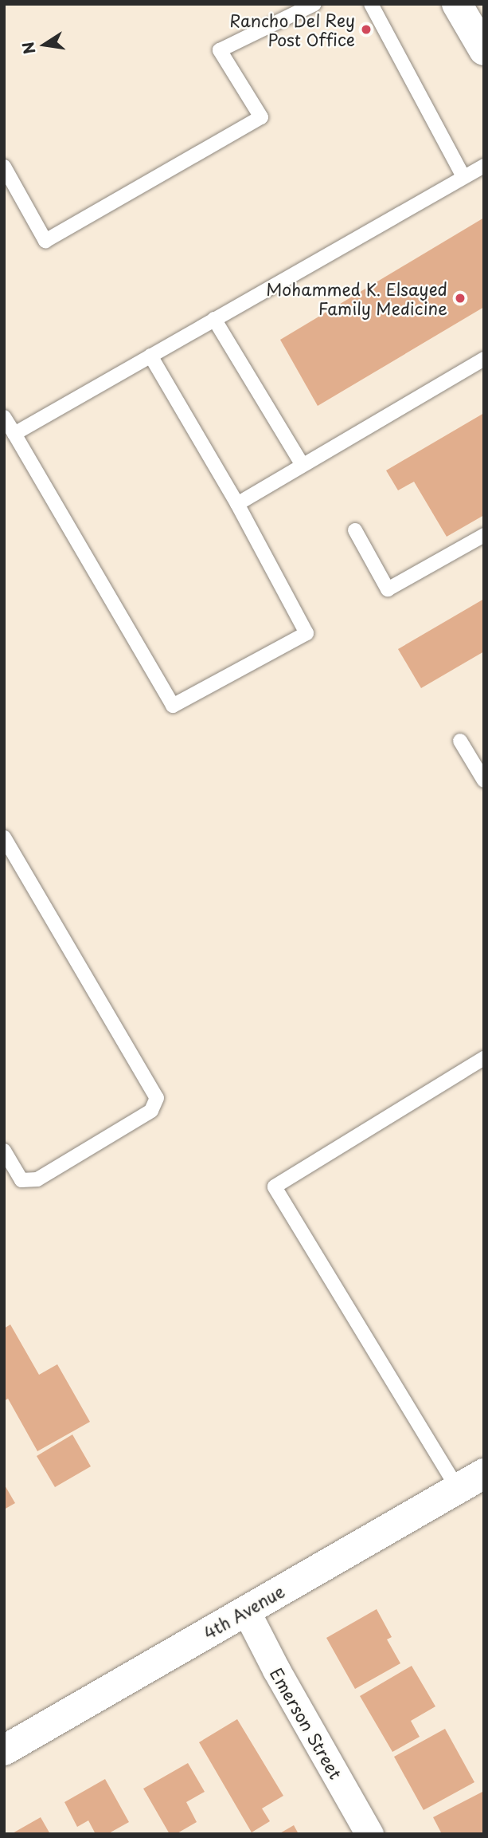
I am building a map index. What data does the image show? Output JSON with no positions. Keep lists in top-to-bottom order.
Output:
{
  "streets": {
    "main road": ["4th Avenue"],
    "street": ["Emerson Street"]
  },
  "crossings": [
    ["4th Avenue", "Emerson Street"]
  ],
  "places": ["Rancho Del Rey Post Office", "Mohammed K. Elsayed Family Medicine"],
  "north": "left"
}
